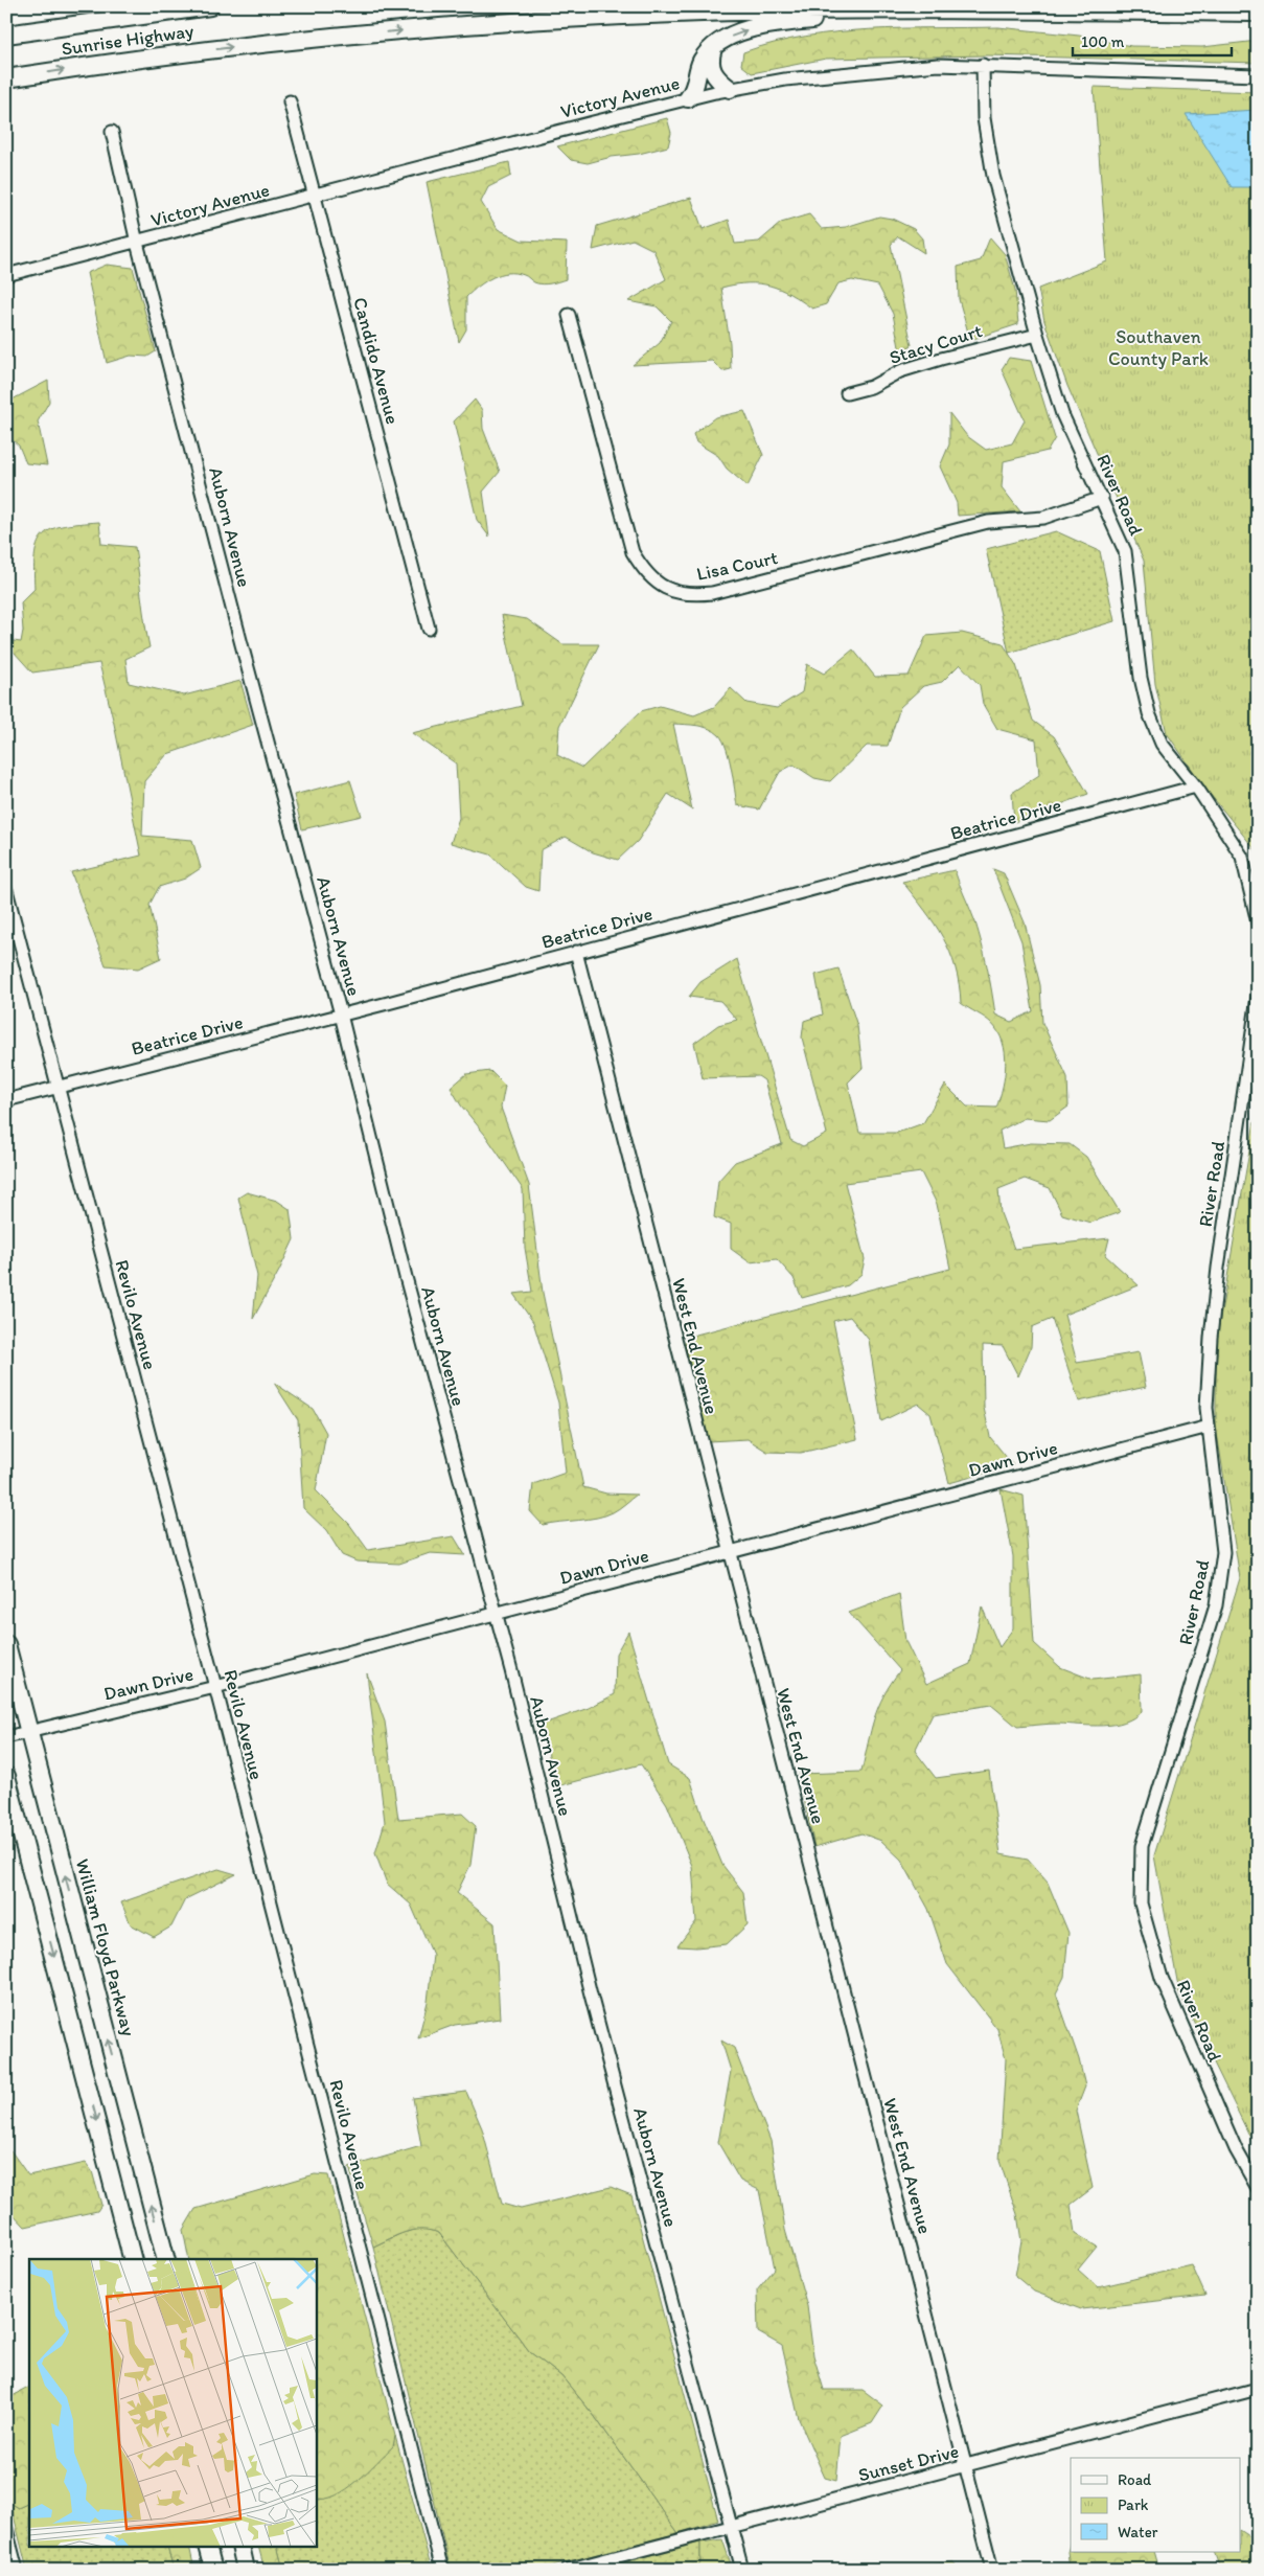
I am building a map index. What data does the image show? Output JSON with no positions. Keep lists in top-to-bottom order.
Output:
{
  "streets": {
    "highway": ["Sunrise Highway", "William Floyd Parkway"],
    "street": [
      "Victory Avenue",
      "Stacy Court",
      "Candido Avenue",
      "River Road",
      "Auborn Avenue",
      "Lisa Court",
      "Beatrice Drive",
      "Revilo Avenue",
      "West End Avenue",
      "Dawn Drive",
      "Sunset Drive"
    ]
  },
  "crossings": [
    ["Victory Avenue", "Candido Avenue"],
    ["Victory Avenue", "River Road"],
    ["Victory Avenue", "Auborn Avenue"],
    ["Stacy Court", "River Road"],
    ["River Road", "Lisa Court"],
    ["River Road", "Beatrice Drive"],
    ["River Road", "Dawn Drive"],
    ["Auborn Avenue", "Beatrice Drive"],
    ["Auborn Avenue", "Dawn Drive"],
    ["Auborn Avenue", "Sunset Drive"],
    ["Beatrice Drive", "Revilo Avenue"],
    ["Beatrice Drive", "West End Avenue"],
    ["Revilo Avenue", "Dawn Drive"],
    ["West End Avenue", "Dawn Drive"],
    ["West End Avenue", "Sunset Drive"],
    ["Dawn Drive", "William Floyd Parkway"]
  ],
  "parks": ["Southaven County Park"],
  "legend": ["Road", "Park", "Water"],
  "scale_bar": "100 m"
}
